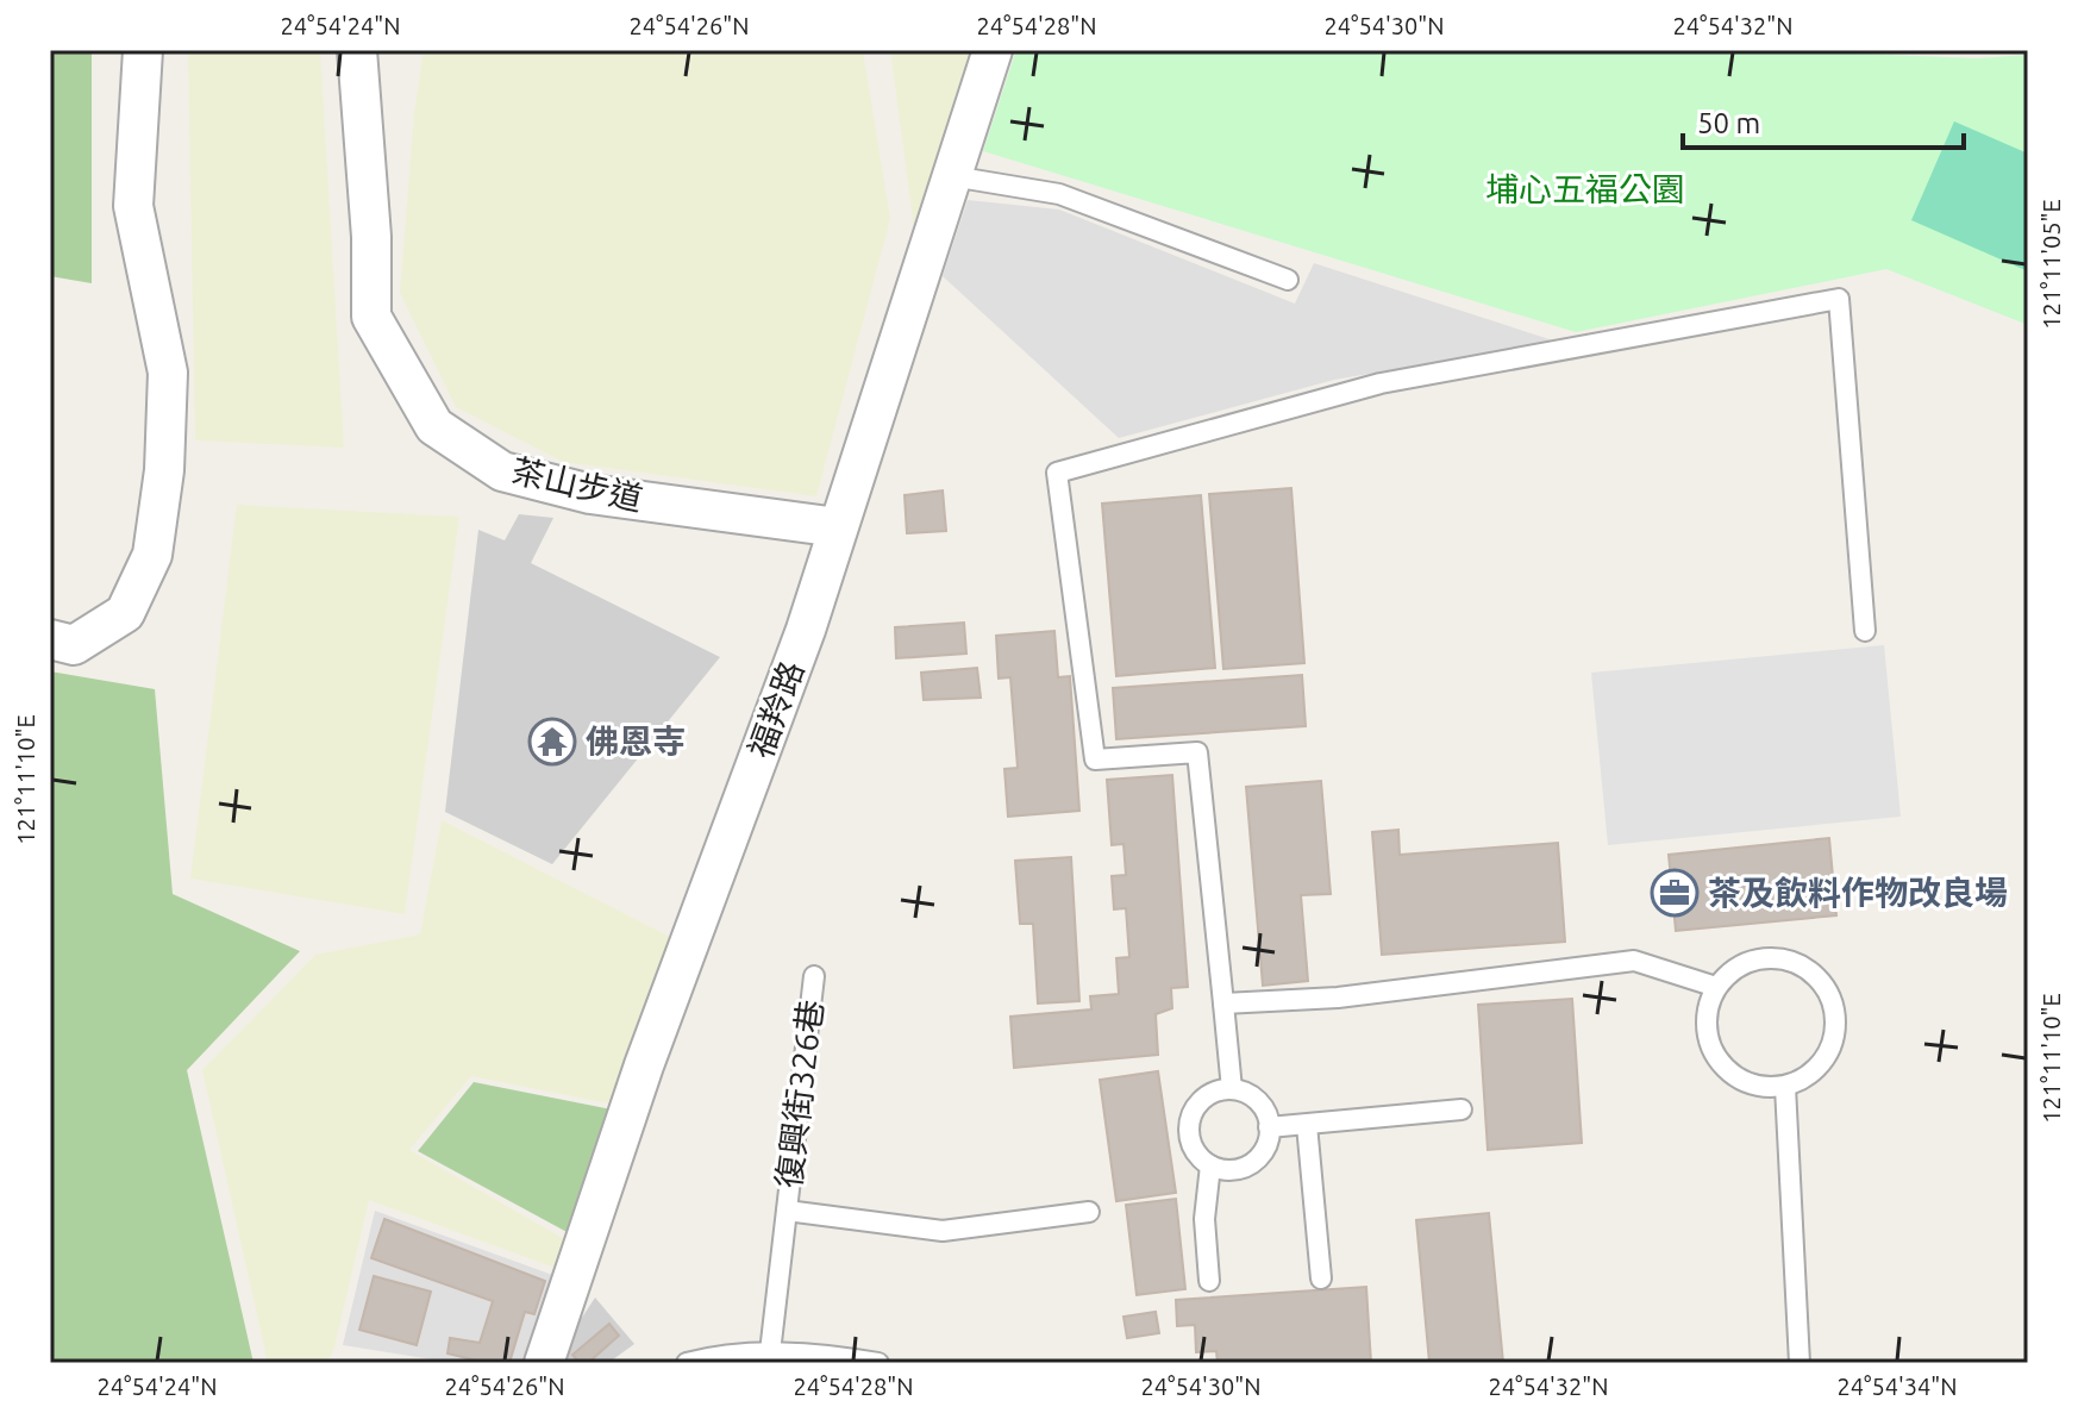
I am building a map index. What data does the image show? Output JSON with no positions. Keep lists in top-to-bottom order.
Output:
{
  "streets": {
    "street": ["茶山步道", "福羚路"],
    "lane": ["復興街326巷"]
  },
  "crossings": [
    ["茶山步道", "福羚路"]
  ],
  "parks": ["埔心五福公園"],
  "places": {
    "temple": ["佛恩寺"],
    "office": ["茶及飲料作物改良場"]
  },
  "scale_bar": "50 m",
  "coordinates": [
    "24°54'24\"N",
    "24°54'26\"N",
    "24°54'28\"N",
    "24°54'30\"N",
    "24°54'32\"N",
    "121°11'05\"E",
    "121°11'10\"E",
    "24°54'34\"N"
  ]
}
